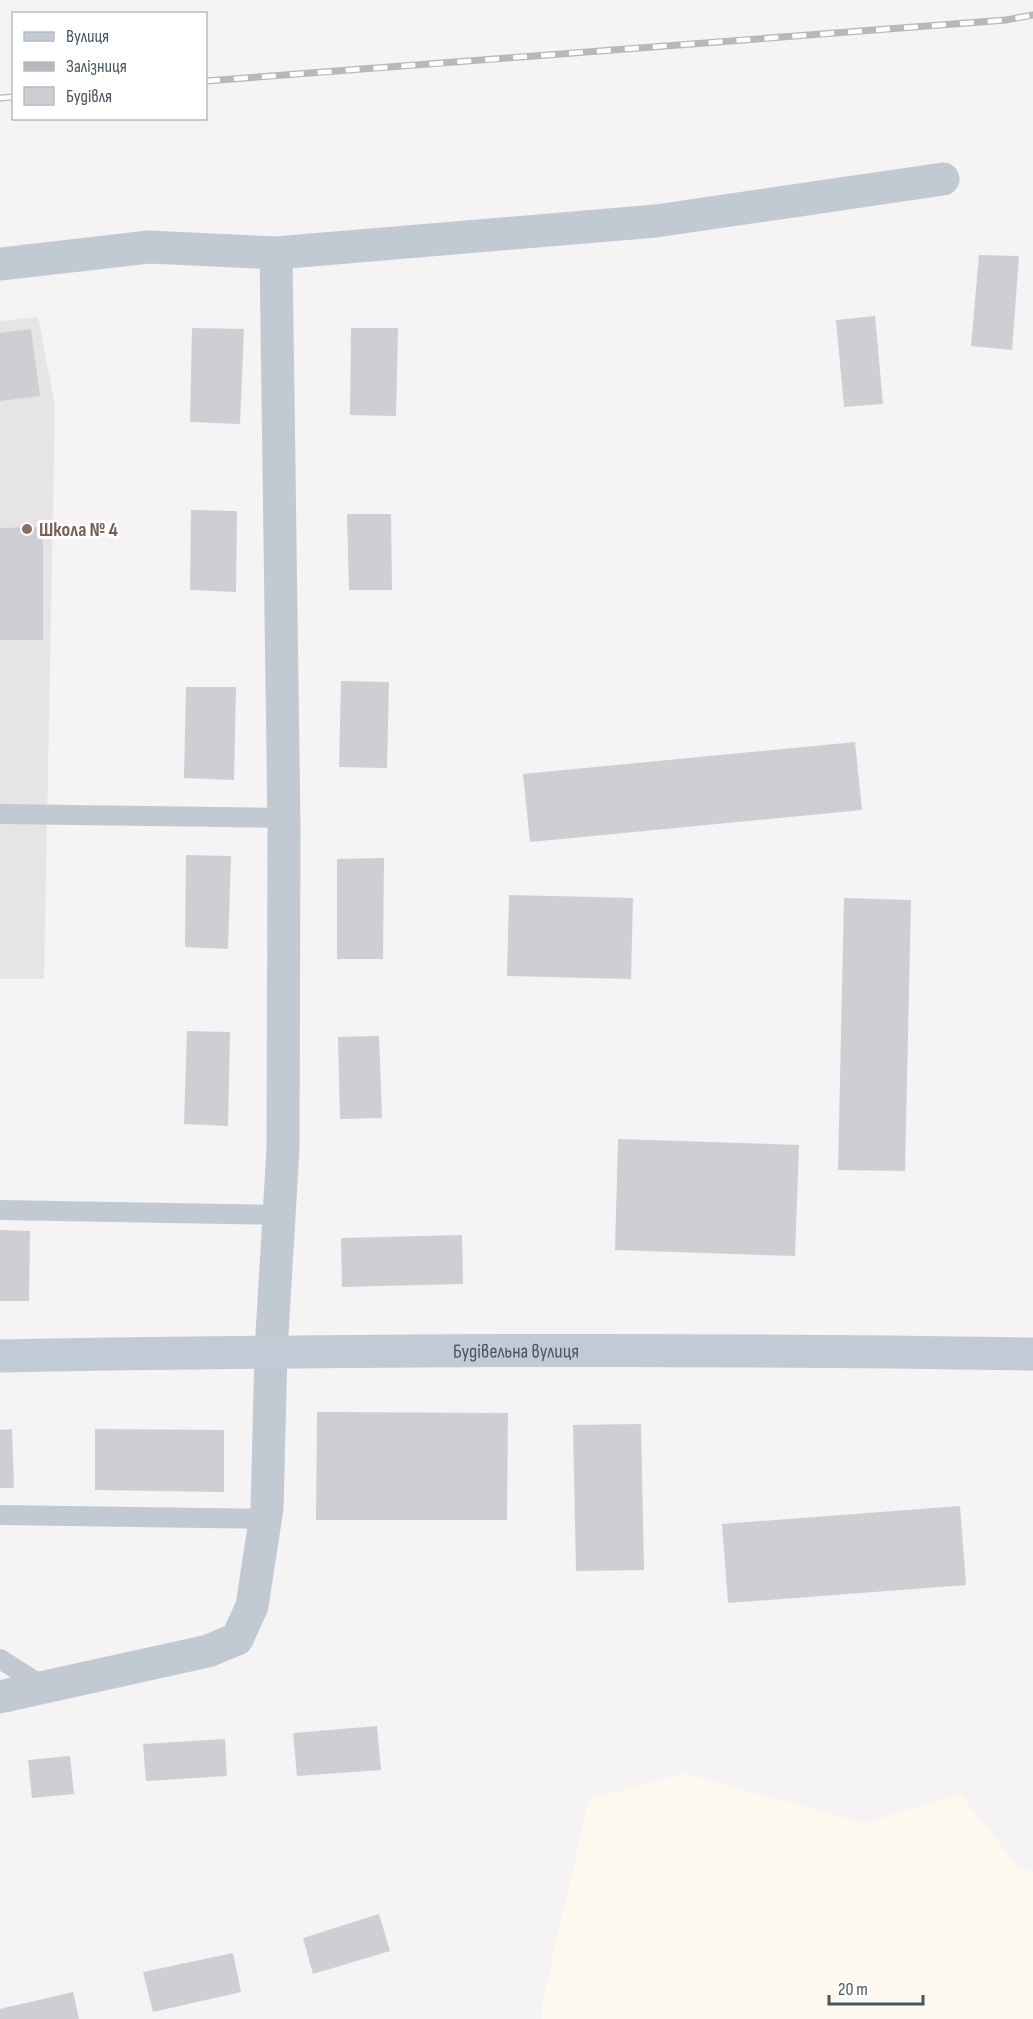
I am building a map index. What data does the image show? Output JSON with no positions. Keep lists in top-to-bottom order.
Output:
{
  "streets": {
    "street": ["Будівельна вулиця"]
  },
  "places": ["Школа № 4"],
  "legend": ["Вулиця", "Залізниця", "Будівля"],
  "scale_bar": "20 m"
}
